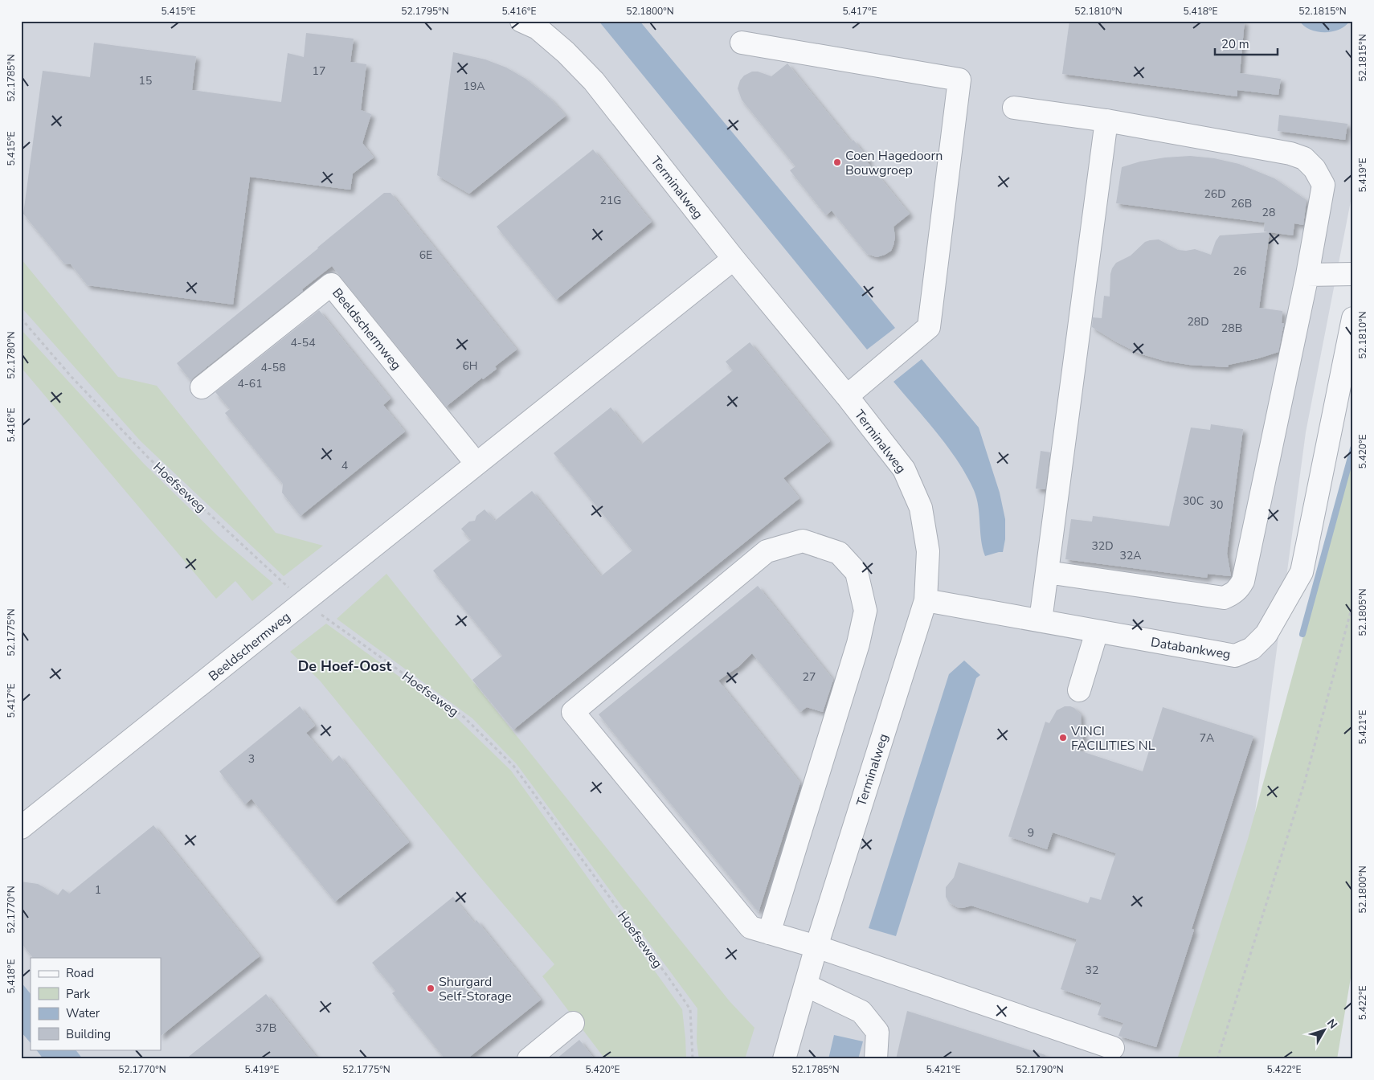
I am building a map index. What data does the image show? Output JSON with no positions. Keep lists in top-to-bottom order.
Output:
{
  "streets": {
    "street": ["Terminalweg", "Beeldschermweg", "Databankweg"],
    "path": ["Hoefseweg"]
  },
  "crossings": [
    ["Terminalweg", "Beeldschermweg"],
    ["Terminalweg", "Databankweg"],
    ["Beeldschermweg", "Hoefseweg"]
  ],
  "districts": ["De Hoef-Oost"],
  "places": ["Coen Hagedoorn Bouwgroep", "VINCI FACILITIES NL", "Shurgard Self-Storage"],
  "house_numbers": [
    "17",
    "15",
    "19A",
    "26D",
    "21G",
    "26B",
    "28",
    "6E",
    "26",
    "28D",
    "28B",
    "4-54",
    "6H",
    "4-58",
    "4-61",
    "4",
    "30C",
    "30",
    "32D",
    "32A",
    "27",
    "7A",
    "3",
    "9",
    "1",
    "32",
    "37B"
  ],
  "legend": [
    "Road",
    "Park",
    "Water",
    "Building"
  ],
  "scale_bar": "20 m",
  "north": "top right",
  "coordinates": [
    "5.415°E",
    "52.1795°N",
    "5.416°E",
    "52.1800°N",
    "5.417°E",
    "52.1810°N",
    "5.418°E",
    "52.1815°N",
    "52.1785°N",
    "5.419°E",
    "52.1780°N",
    "5.420°E",
    "52.1805°N",
    "52.1775°N",
    "5.421°E",
    "52.1770°N",
    "5.422°E",
    "52.1790°N"
  ]
}
